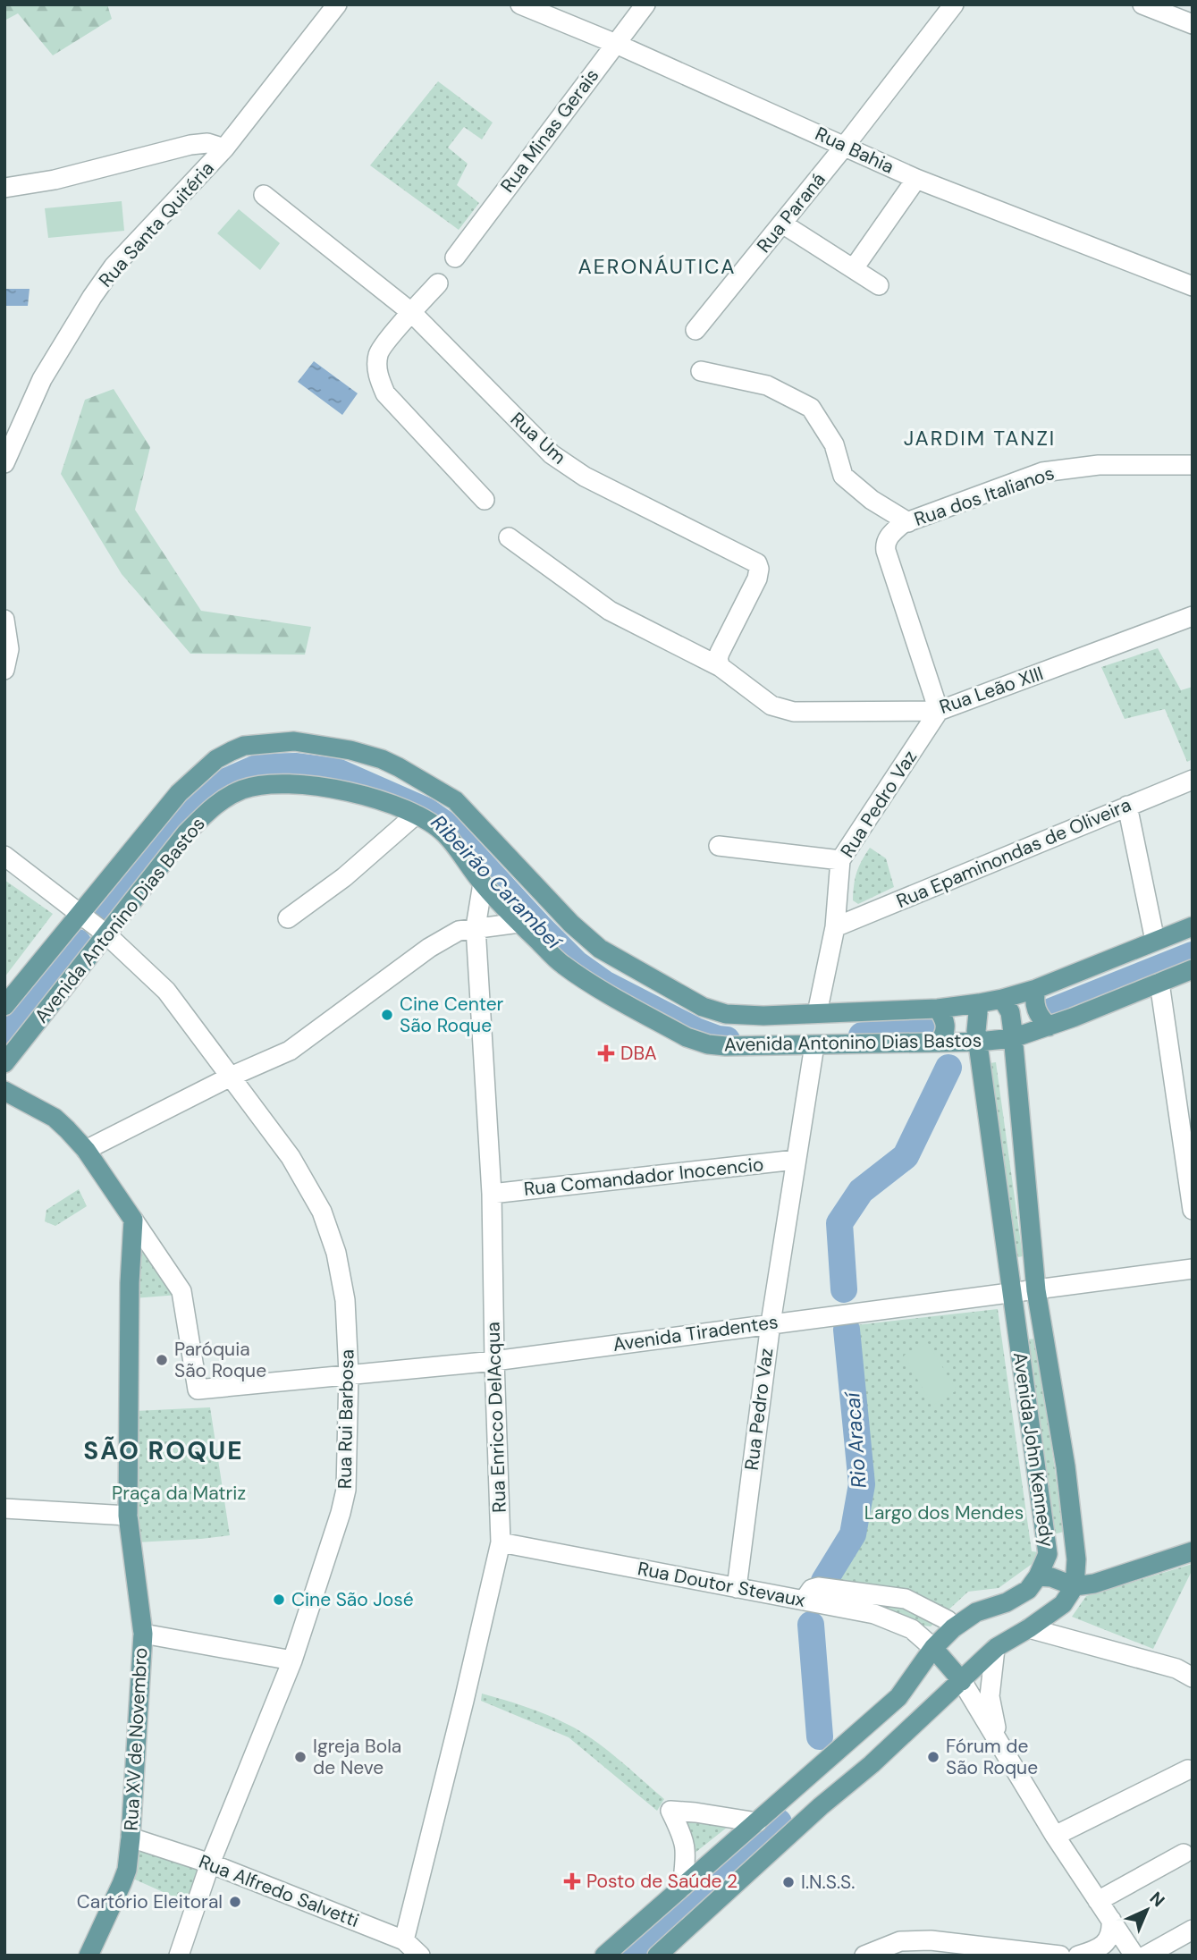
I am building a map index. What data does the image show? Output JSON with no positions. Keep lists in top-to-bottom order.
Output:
{
  "streets": {
    "main road": ["Avenida Antonino Dias Bastos", "Avenida John Kennedy", "Rua XV de Novembro"],
    "street": [
      "Rua Minas Gerais",
      "Rua Bahia",
      "Rua Paraná",
      "Rua Santa Quitéria",
      "Rua Um",
      "Rua dos Italianos",
      "Rua Leão XIII",
      "Rua Pedro Vaz",
      "Rua Epaminondas de Oliveira",
      "Rua Comandador Inocencio",
      "Avenida Tiradentes",
      "Rua Enricco DelAcqua",
      "Rua Rui Barbosa",
      "Rua Doutor Stevaux",
      "Rua Alfredo Salvetti"
    ]
  },
  "crossings": [
    ["Rua Minas Gerais", "Rua Bahia"],
    ["Rua Bahia", "Rua Paraná"],
    ["Rua Um", "Rua Leão XIII"],
    ["Rua dos Italianos", "Rua Leão XIII"],
    ["Rua dos Italianos", "Rua Pedro Vaz"],
    ["Rua Leão XIII", "Rua Pedro Vaz"],
    ["Rua Pedro Vaz", "Rua Epaminondas de Oliveira"],
    ["Rua Pedro Vaz", "Avenida Antonino Dias Bastos"],
    ["Rua Pedro Vaz", "Rua Comandador Inocencio"],
    ["Rua Pedro Vaz", "Avenida Tiradentes"],
    ["Rua Pedro Vaz", "Rua Doutor Stevaux"],
    ["Avenida Antonino Dias Bastos", "Rua Enricco DelAcqua"],
    ["Avenida Antonino Dias Bastos", "Rua Rui Barbosa"],
    ["Avenida Antonino Dias Bastos", "Avenida John Kennedy"],
    ["Rua Comandador Inocencio", "Rua Enricco DelAcqua"],
    ["Avenida Tiradentes", "Rua Enricco DelAcqua"],
    ["Avenida Tiradentes", "Rua Rui Barbosa"],
    ["Avenida Tiradentes", "Avenida John Kennedy"],
    ["Avenida Tiradentes", "Rua XV de Novembro"],
    ["Rua Enricco DelAcqua", "Rua Doutor Stevaux"],
    ["Rua Enricco DelAcqua", "Rua Alfredo Salvetti"],
    ["Rua Rui Barbosa", "Rua Alfredo Salvetti"],
    ["Avenida John Kennedy", "Rua Doutor Stevaux"],
    ["Rua XV de Novembro", "Rua Alfredo Salvetti"]
  ],
  "districts": ["AERONÁUTICA", "JARDIM TANZI", "SÃO ROQUE"],
  "water": ["Ribeirão Carambeí", "Rio Aracaí"],
  "parks": ["Praça da Matriz", "Largo dos Mendes"],
  "places": {
    "other": [
      "Cine Center São Roque",
      "Paróquia São Roque",
      "Cine São José",
      "Igreja Bola de Neve",
      "Fórum de São Roque",
      "I.N.S.S.",
      "Cartório Eleitoral"
    ],
    "health": ["DBA", "Posto de Saúde 2"]
  },
  "north": "top right"
}
